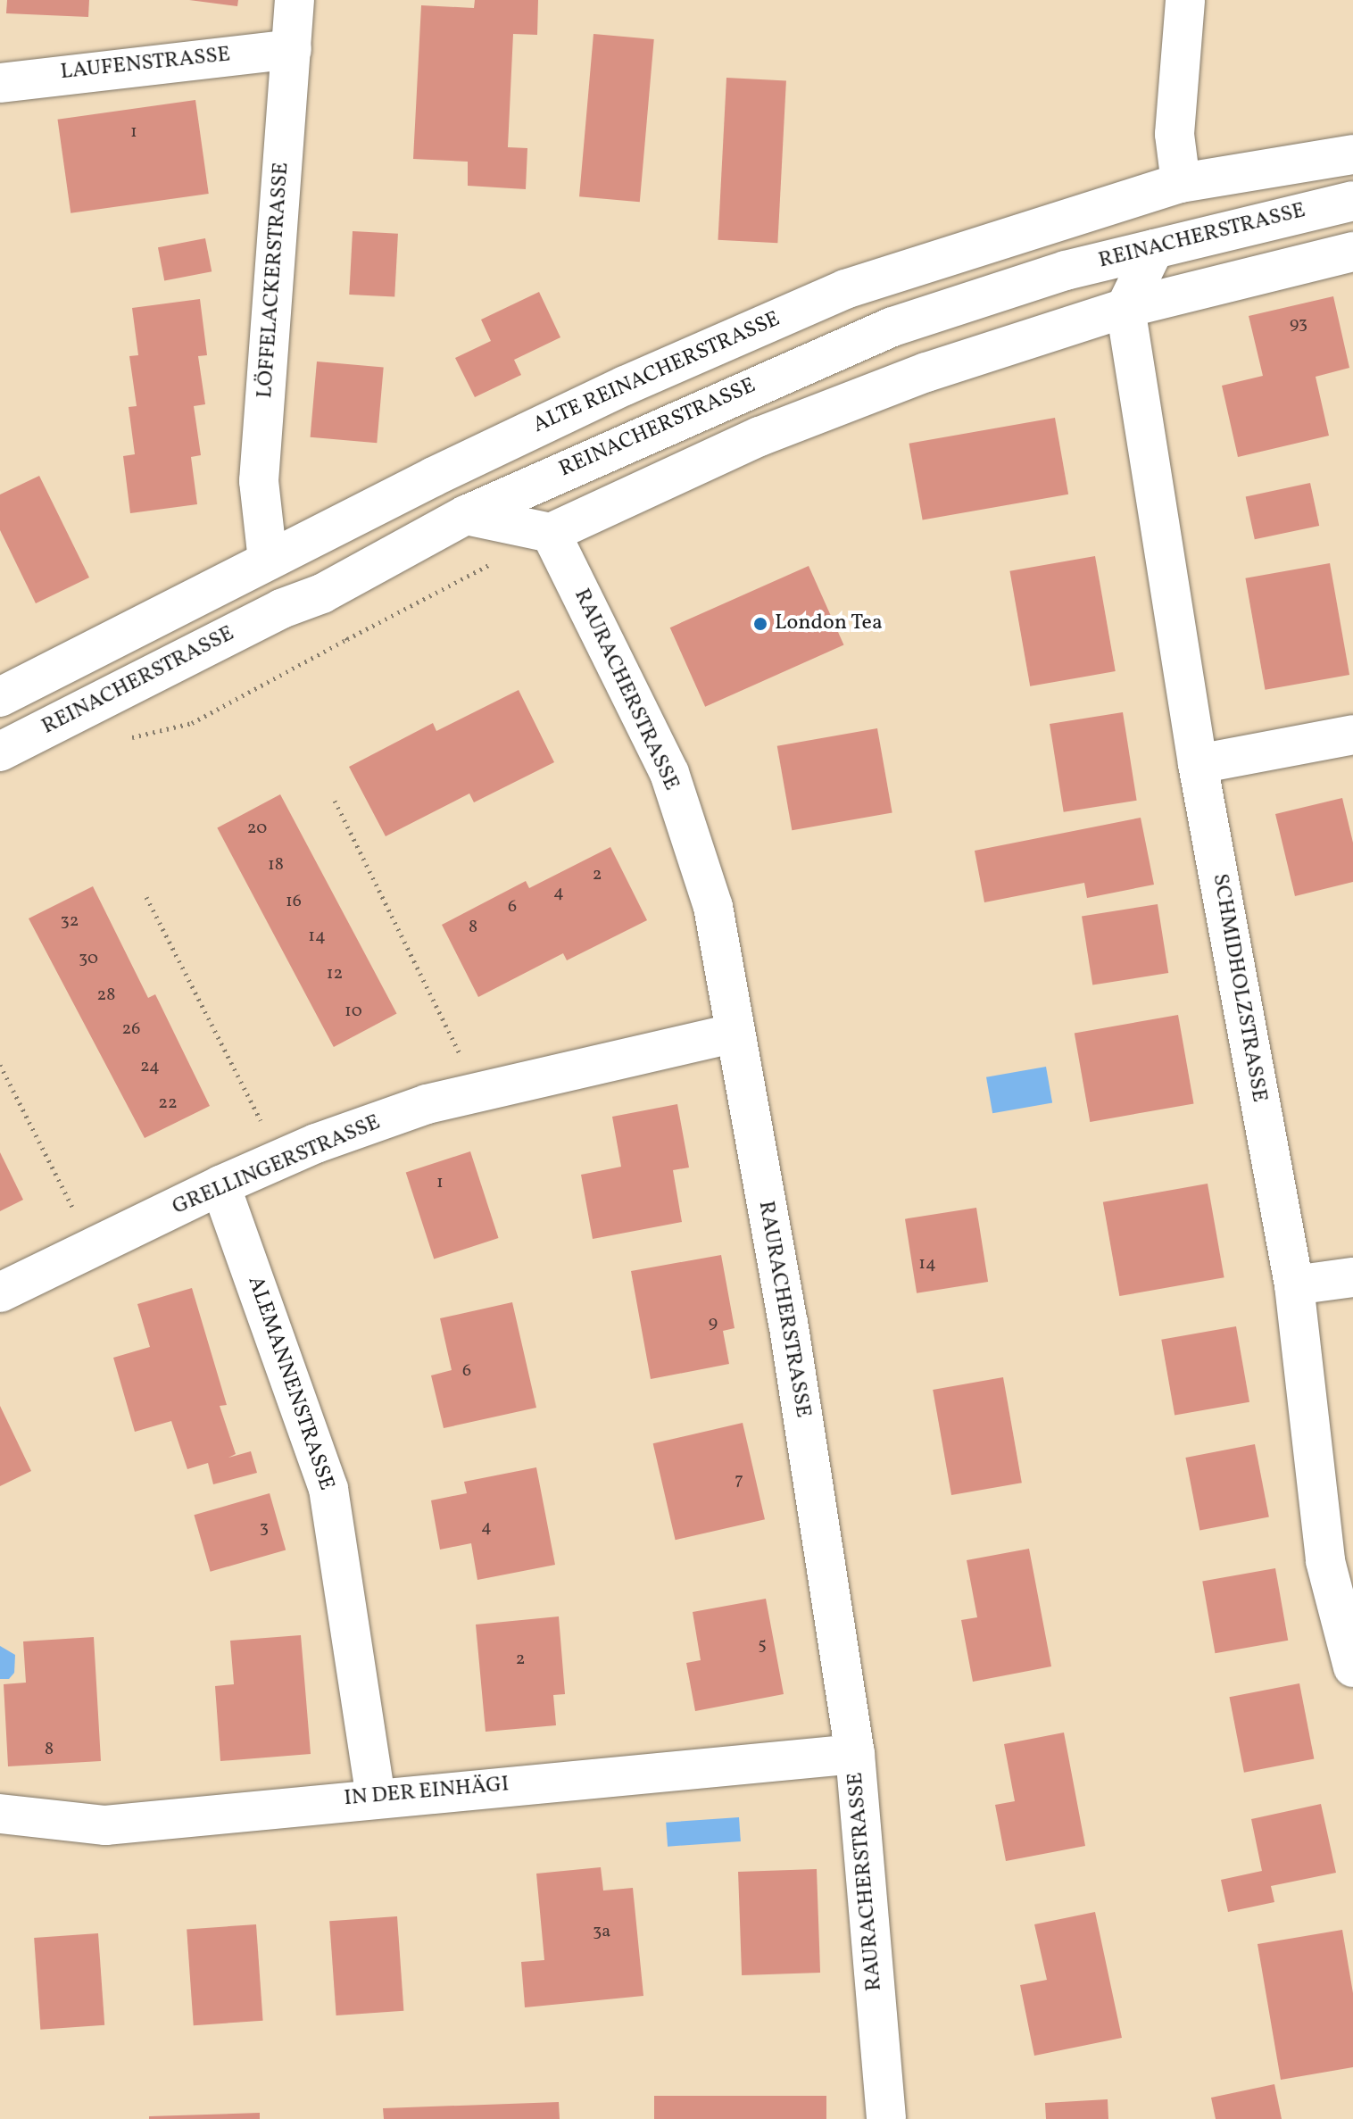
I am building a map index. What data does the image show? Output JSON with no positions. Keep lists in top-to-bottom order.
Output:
{
  "streets": {
    "street": [
      "LAUFENSTRASSE",
      "REINACHERSTRASSE",
      "LÖFFELACKERSTRASSE",
      "ALTE REINACHERSTRASSE",
      "RAURACHERSTRASSE",
      "SCHMIDHOLZSTRASSE",
      "GRELLINGERSTRASSE",
      "ALEMANNENSTRASSE",
      "IN DER EINHÄGI"
    ]
  },
  "crossings": [
    ["LAUFENSTRASSE", "LÖFFELACKERSTRASSE"],
    ["LÖFFELACKERSTRASSE", "ALTE REINACHERSTRASSE"],
    ["RAURACHERSTRASSE", "GRELLINGERSTRASSE"],
    ["RAURACHERSTRASSE", "IN DER EINHÄGI"],
    ["GRELLINGERSTRASSE", "ALEMANNENSTRASSE"],
    ["ALEMANNENSTRASSE", "IN DER EINHÄGI"]
  ],
  "places": ["London Tea"],
  "house_numbers": [
    "1",
    "93",
    "20",
    "18",
    "2",
    "4",
    "16",
    "6",
    "32",
    "8",
    "14",
    "30",
    "12",
    "28",
    "10",
    "26",
    "24",
    "22",
    "1",
    "14",
    "9",
    "6",
    "7",
    "4",
    "3",
    "5",
    "2",
    "8",
    "3a"
  ]
}
